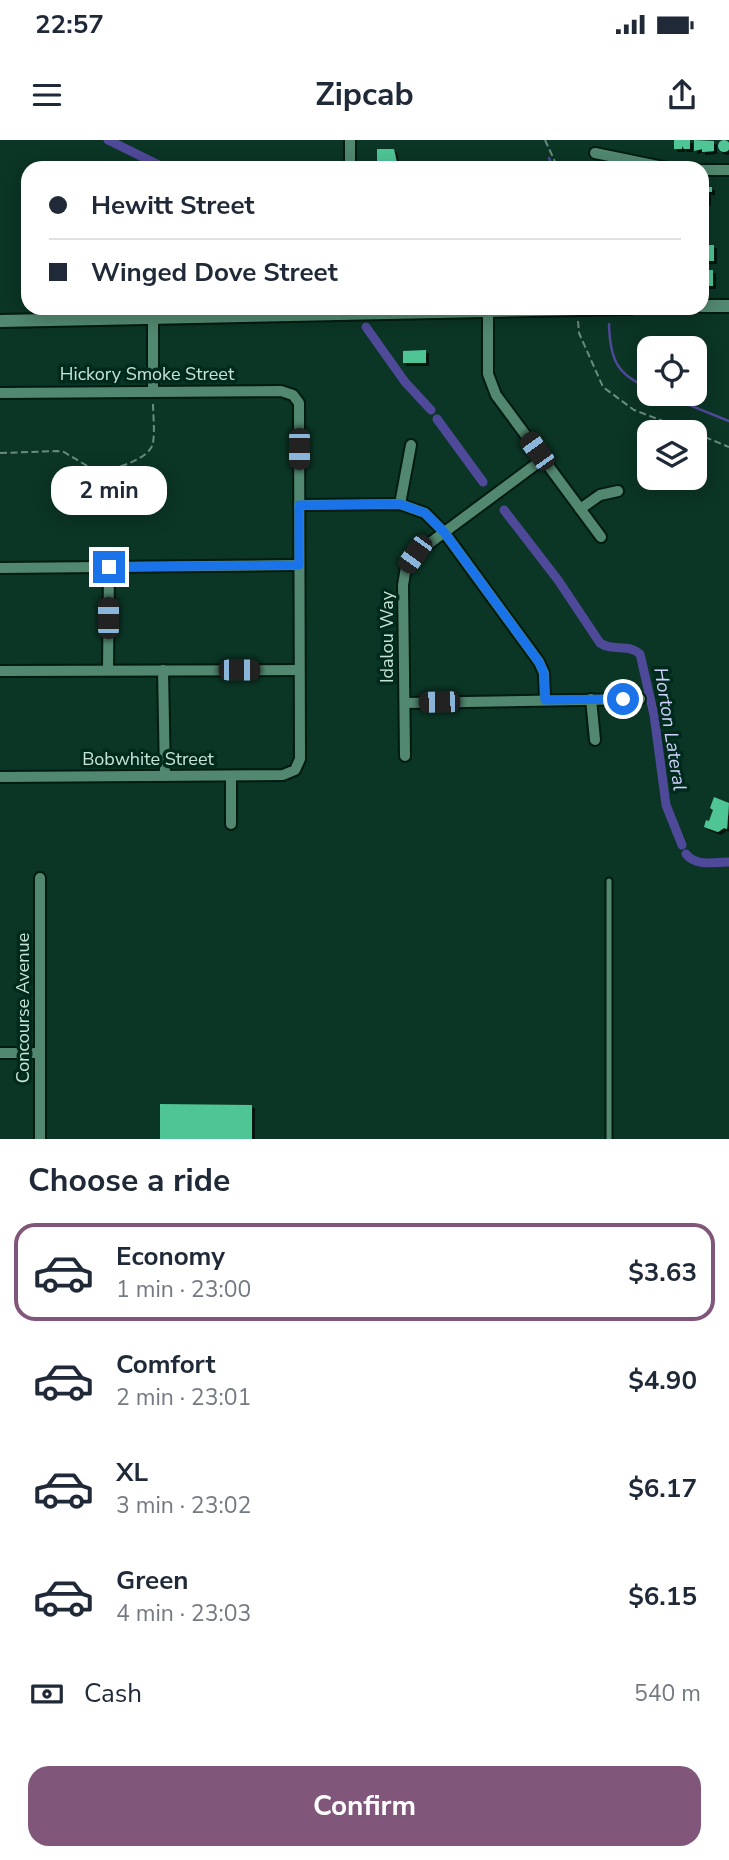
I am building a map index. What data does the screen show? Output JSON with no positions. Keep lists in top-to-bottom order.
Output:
{
  "streets": {
    "street": [
      "Hickory Smoke Street",
      "Idalou Way",
      "Bobwhite Street",
      "Concourse Avenue"
    ]
  },
  "water": ["Horton Lateral"],
  "page": {
    "status": "22:57",
    "header": "Zipcab",
    "banner": ["Hewitt Street", "Winged Dove Street"],
    "bubble": "2 min",
    "heading": "Choose a ride",
    "list": [
      {
        "name": "Economy",
        "note": "1 min · 23:00",
        "value": "$3.63"
      },
      {
        "name": "Comfort",
        "note": "2 min · 23:01",
        "value": "$4.90"
      },
      {
        "name": "XL",
        "note": "3 min · 23:02",
        "value": "$6.17"
      },
      {
        "name": "Green",
        "note": "4 min · 23:03",
        "value": "$6.15"
      }
    ],
    "pay": ["Cash", "540 m"],
    "buttons": "Confirm"
  }
}
